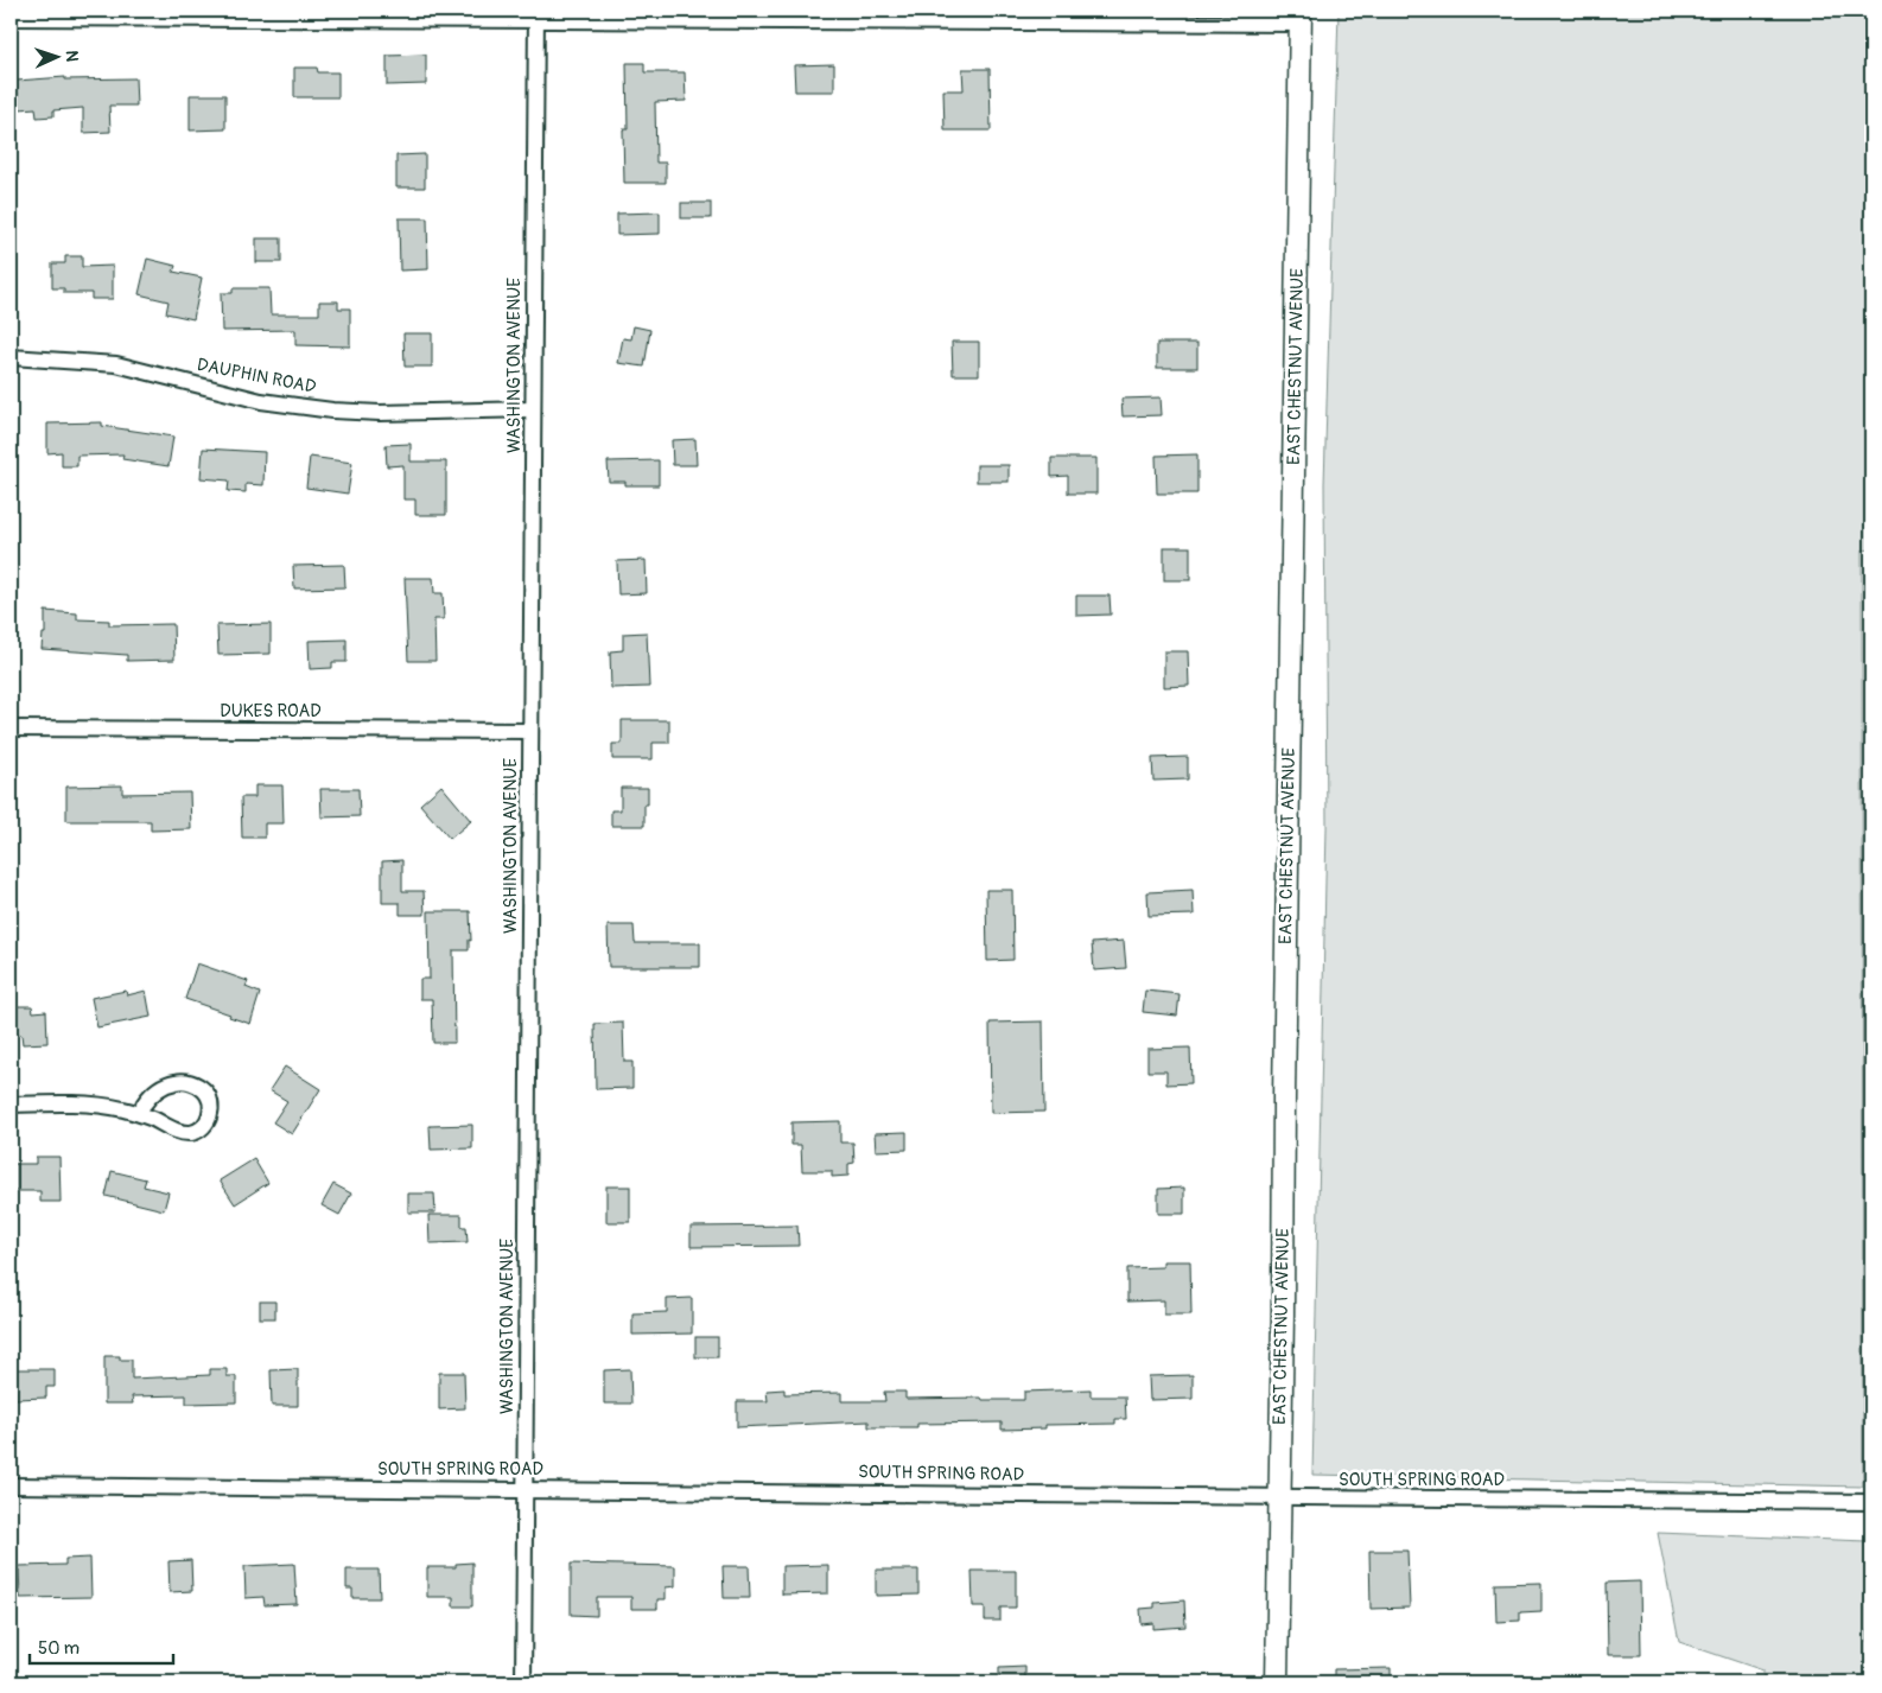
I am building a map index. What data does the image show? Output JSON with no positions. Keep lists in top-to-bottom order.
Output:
{
  "streets": {
    "street": [
      "WASHINGTON AVENUE",
      "EAST CHESTNUT AVENUE",
      "DAUPHIN ROAD",
      "DUKES ROAD",
      "SOUTH SPRING ROAD"
    ]
  },
  "crossings": [
    ["WASHINGTON AVENUE", "DAUPHIN ROAD"],
    ["WASHINGTON AVENUE", "DUKES ROAD"],
    ["WASHINGTON AVENUE", "SOUTH SPRING ROAD"],
    ["EAST CHESTNUT AVENUE", "SOUTH SPRING ROAD"]
  ],
  "scale_bar": "50 m",
  "north": "right"
}
